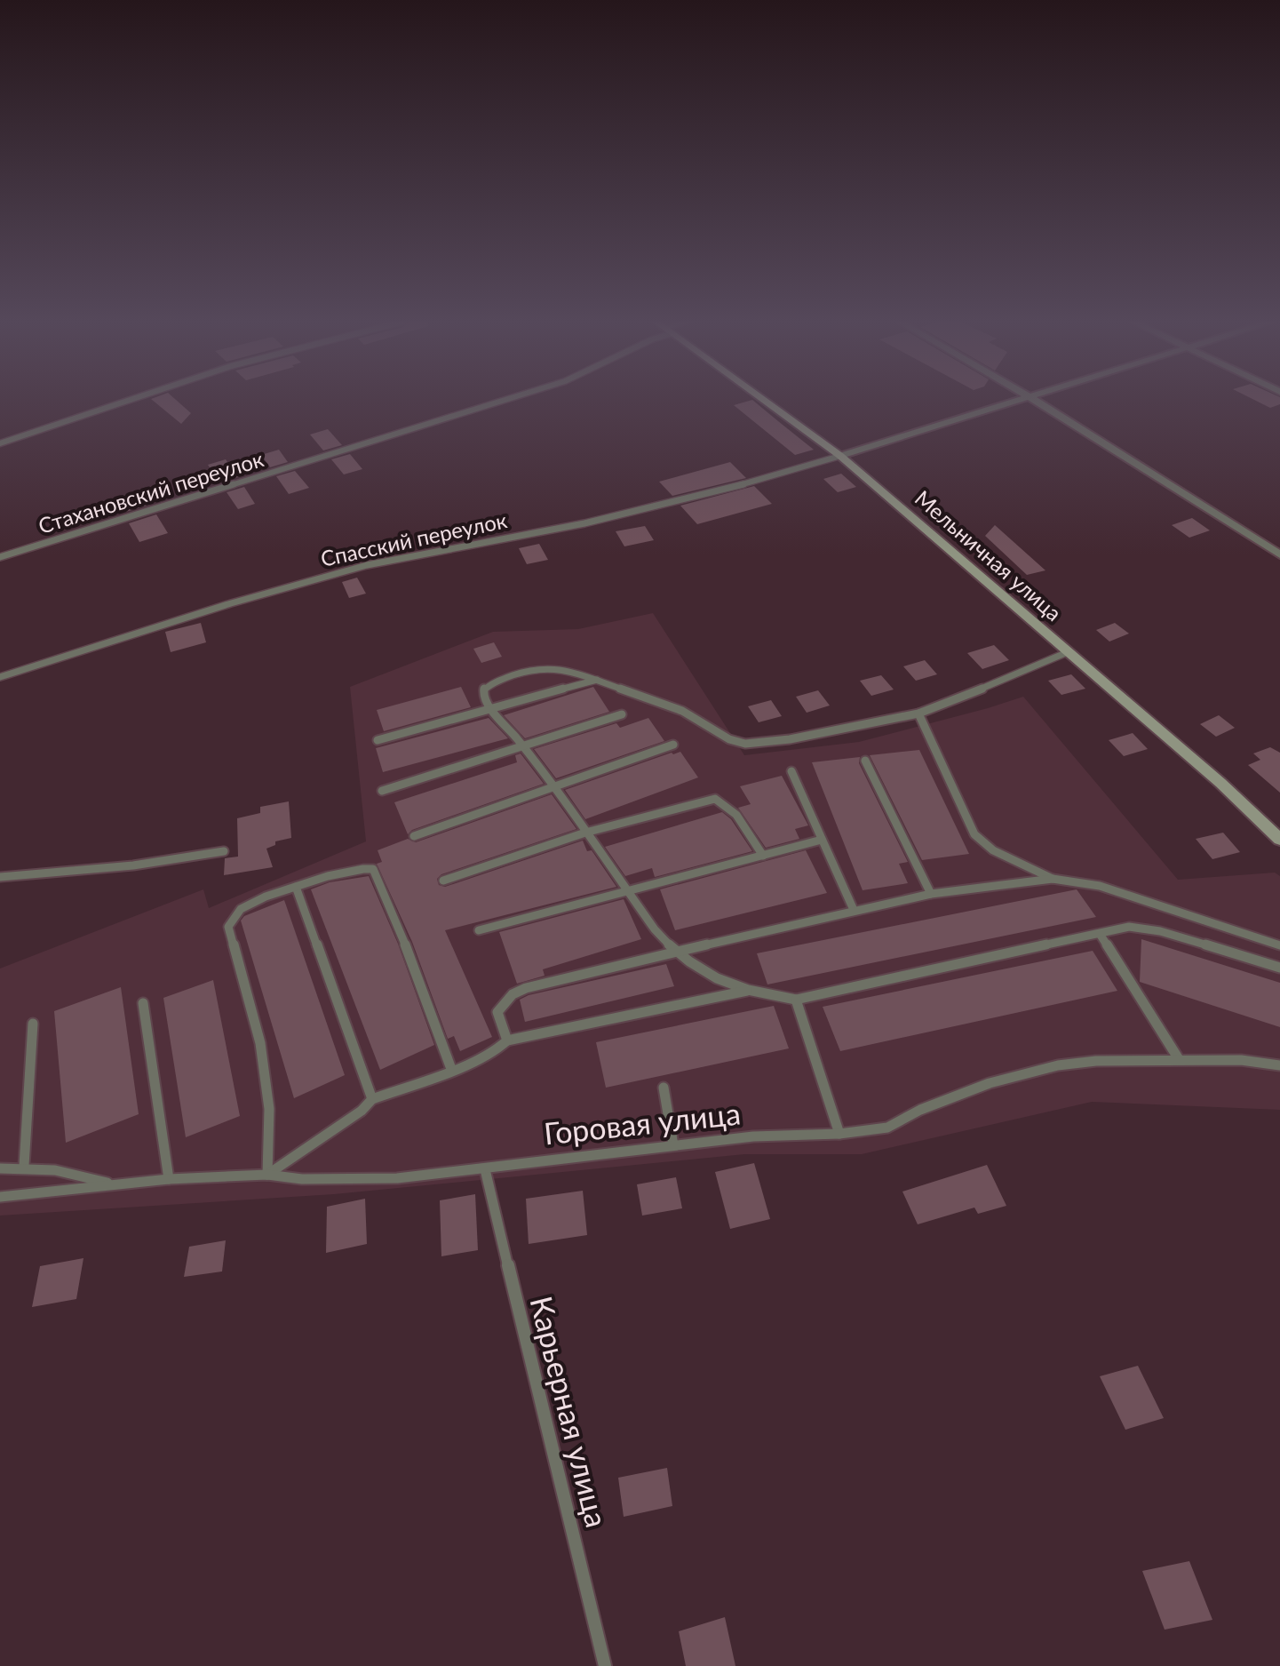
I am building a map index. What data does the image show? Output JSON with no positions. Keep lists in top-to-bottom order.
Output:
{
  "streets": {
    "main road": ["Мельничная улица"],
    "lane": [
      "Стахановский переулок",
      "Спасский переулок",
      "Горовая улица",
      "Карьерная улица"
    ]
  },
  "crossings": [
    ["Спасский переулок", "Мельничная улица"],
    ["Горовая улица", "Карьерная улица"]
  ]
}
